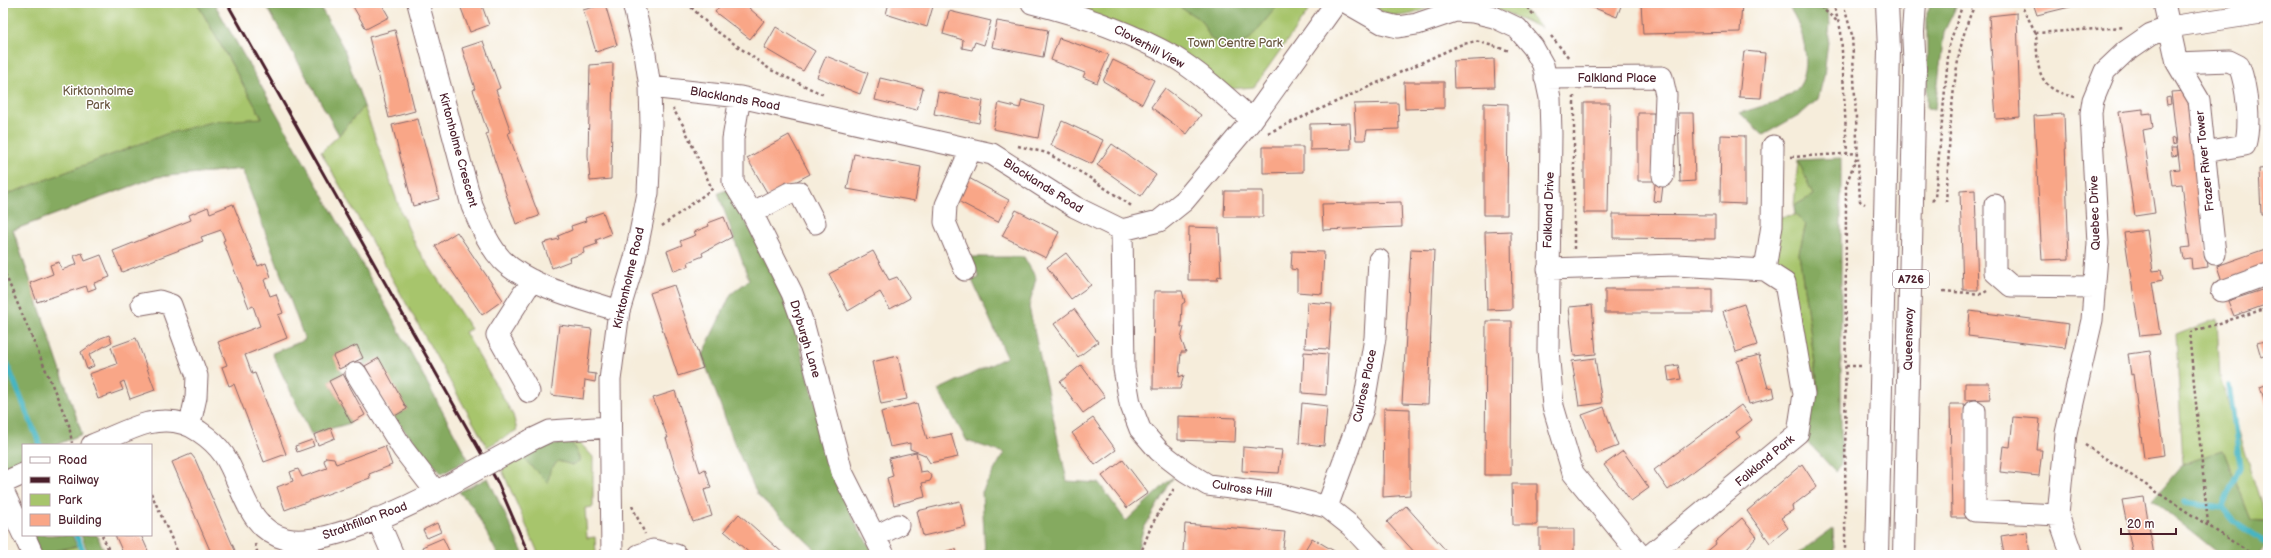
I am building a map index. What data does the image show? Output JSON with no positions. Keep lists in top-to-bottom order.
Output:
{
  "streets": {
    "highway": ["A726", "Queensway"],
    "street": [
      "Cloverhill View",
      "Falkland Place",
      "Blacklands Road",
      "Kirtonholme Crescent",
      "Frazer River Tower",
      "Falkland Drive",
      "Quebec Drive",
      "Kirktonholme Road",
      "Dryburgh Lane",
      "Culross Place",
      "Falkland Park",
      "Culross Hill",
      "Strathfillan Road"
    ]
  },
  "crossings": [
    ["Falkland Place", "Falkland Drive"],
    ["Blacklands Road", "Kirktonholme Road"],
    ["Blacklands Road", "Dryburgh Lane"],
    ["Blacklands Road", "Culross Hill"],
    ["Kirtonholme Crescent", "Kirktonholme Road"],
    ["Frazer River Tower", "Quebec Drive"],
    ["Falkland Drive", "Falkland Park"],
    ["Kirktonholme Road", "Strathfillan Road"],
    ["Culross Place", "Culross Hill"]
  ],
  "parks": ["Town Centre Park", "Kirktonholme Park"],
  "legend": [
    "Road",
    "Railway",
    "Park",
    "Building"
  ],
  "scale_bar": "20 m"
}
